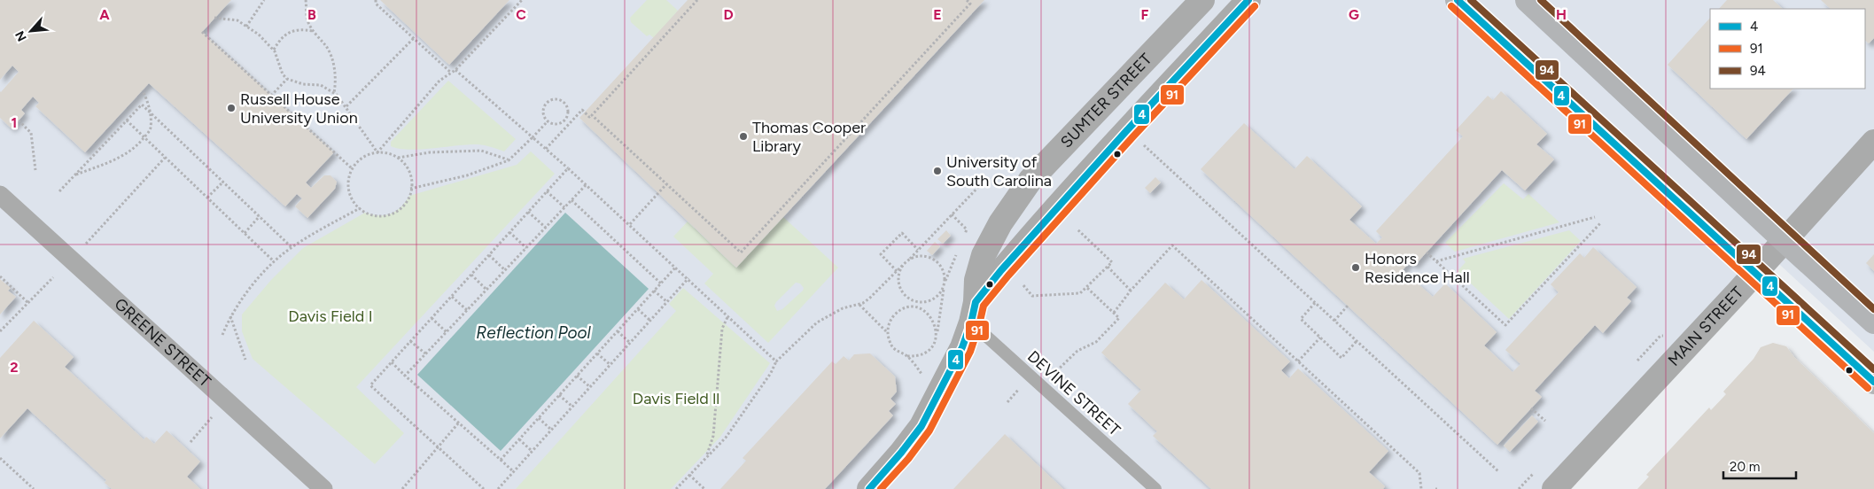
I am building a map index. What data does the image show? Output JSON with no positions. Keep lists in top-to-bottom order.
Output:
{
  "streets": {
    "street": ["SUMTER STREET", "MAIN STREET", "GREENE STREET"],
    "lane": ["DEVINE STREET"]
  },
  "crossings": [
    ["SUMTER STREET", "DEVINE STREET"]
  ],
  "water": ["Reflection Pool"],
  "parks": ["Davis Field I", "Davis Field ll"],
  "places": [
    "Russell House University Union",
    "Thomas Cooper Library",
    "University of South Carolina",
    "Honors Residence Hall"
  ],
  "lines": ["transit line 4", "transit line 94", "transit line 91"],
  "legend": ["4", "91", "94"],
  "scale_bar": "20 m",
  "north": "bottom left",
  "grid": {
    "columns": [
      "A",
      "B",
      "C",
      "D",
      "E",
      "F",
      "G",
      "H"
    ],
    "rows": ["1", "2"]
  }
}
